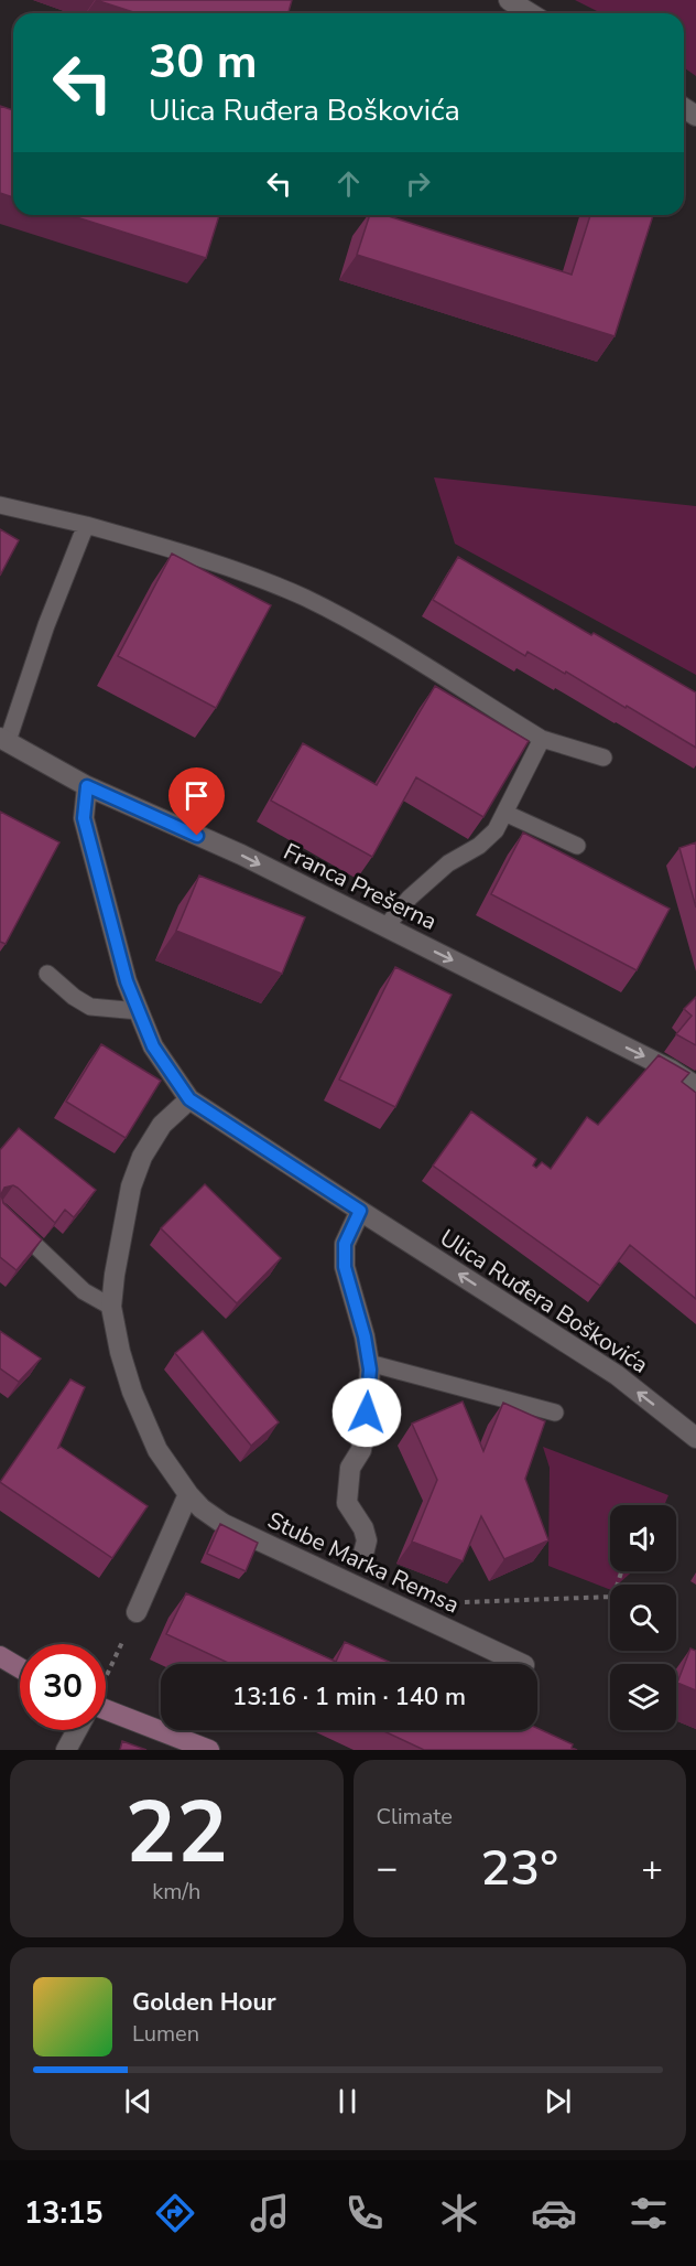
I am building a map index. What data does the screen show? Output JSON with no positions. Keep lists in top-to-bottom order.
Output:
{
  "streets": {
    "street": ["Franca Prešerna", "Ulica Ruđera Boškovića", "Stube Marka Remsa"]
  },
  "crossings": [
    ["Ulica Ruđera Boškovića", "Stube Marka Remsa"]
  ],
  "one_way": ["Franca Prešerna", "Ulica Ruđera Boškovića"],
  "page": {
    "turn": ["30 m", "Ulica Ruđera Boškovića"],
    "limit": "30",
    "trip": "13:16 · 1 min · 140 m",
    "tile": [
      ["22", "km/h"],
      "Climate"
    ],
    "heat": ["−", "23°", "+"],
    "song": ["Golden Hour", "Lumen"],
    "tabs": "13:15"
  }
}
